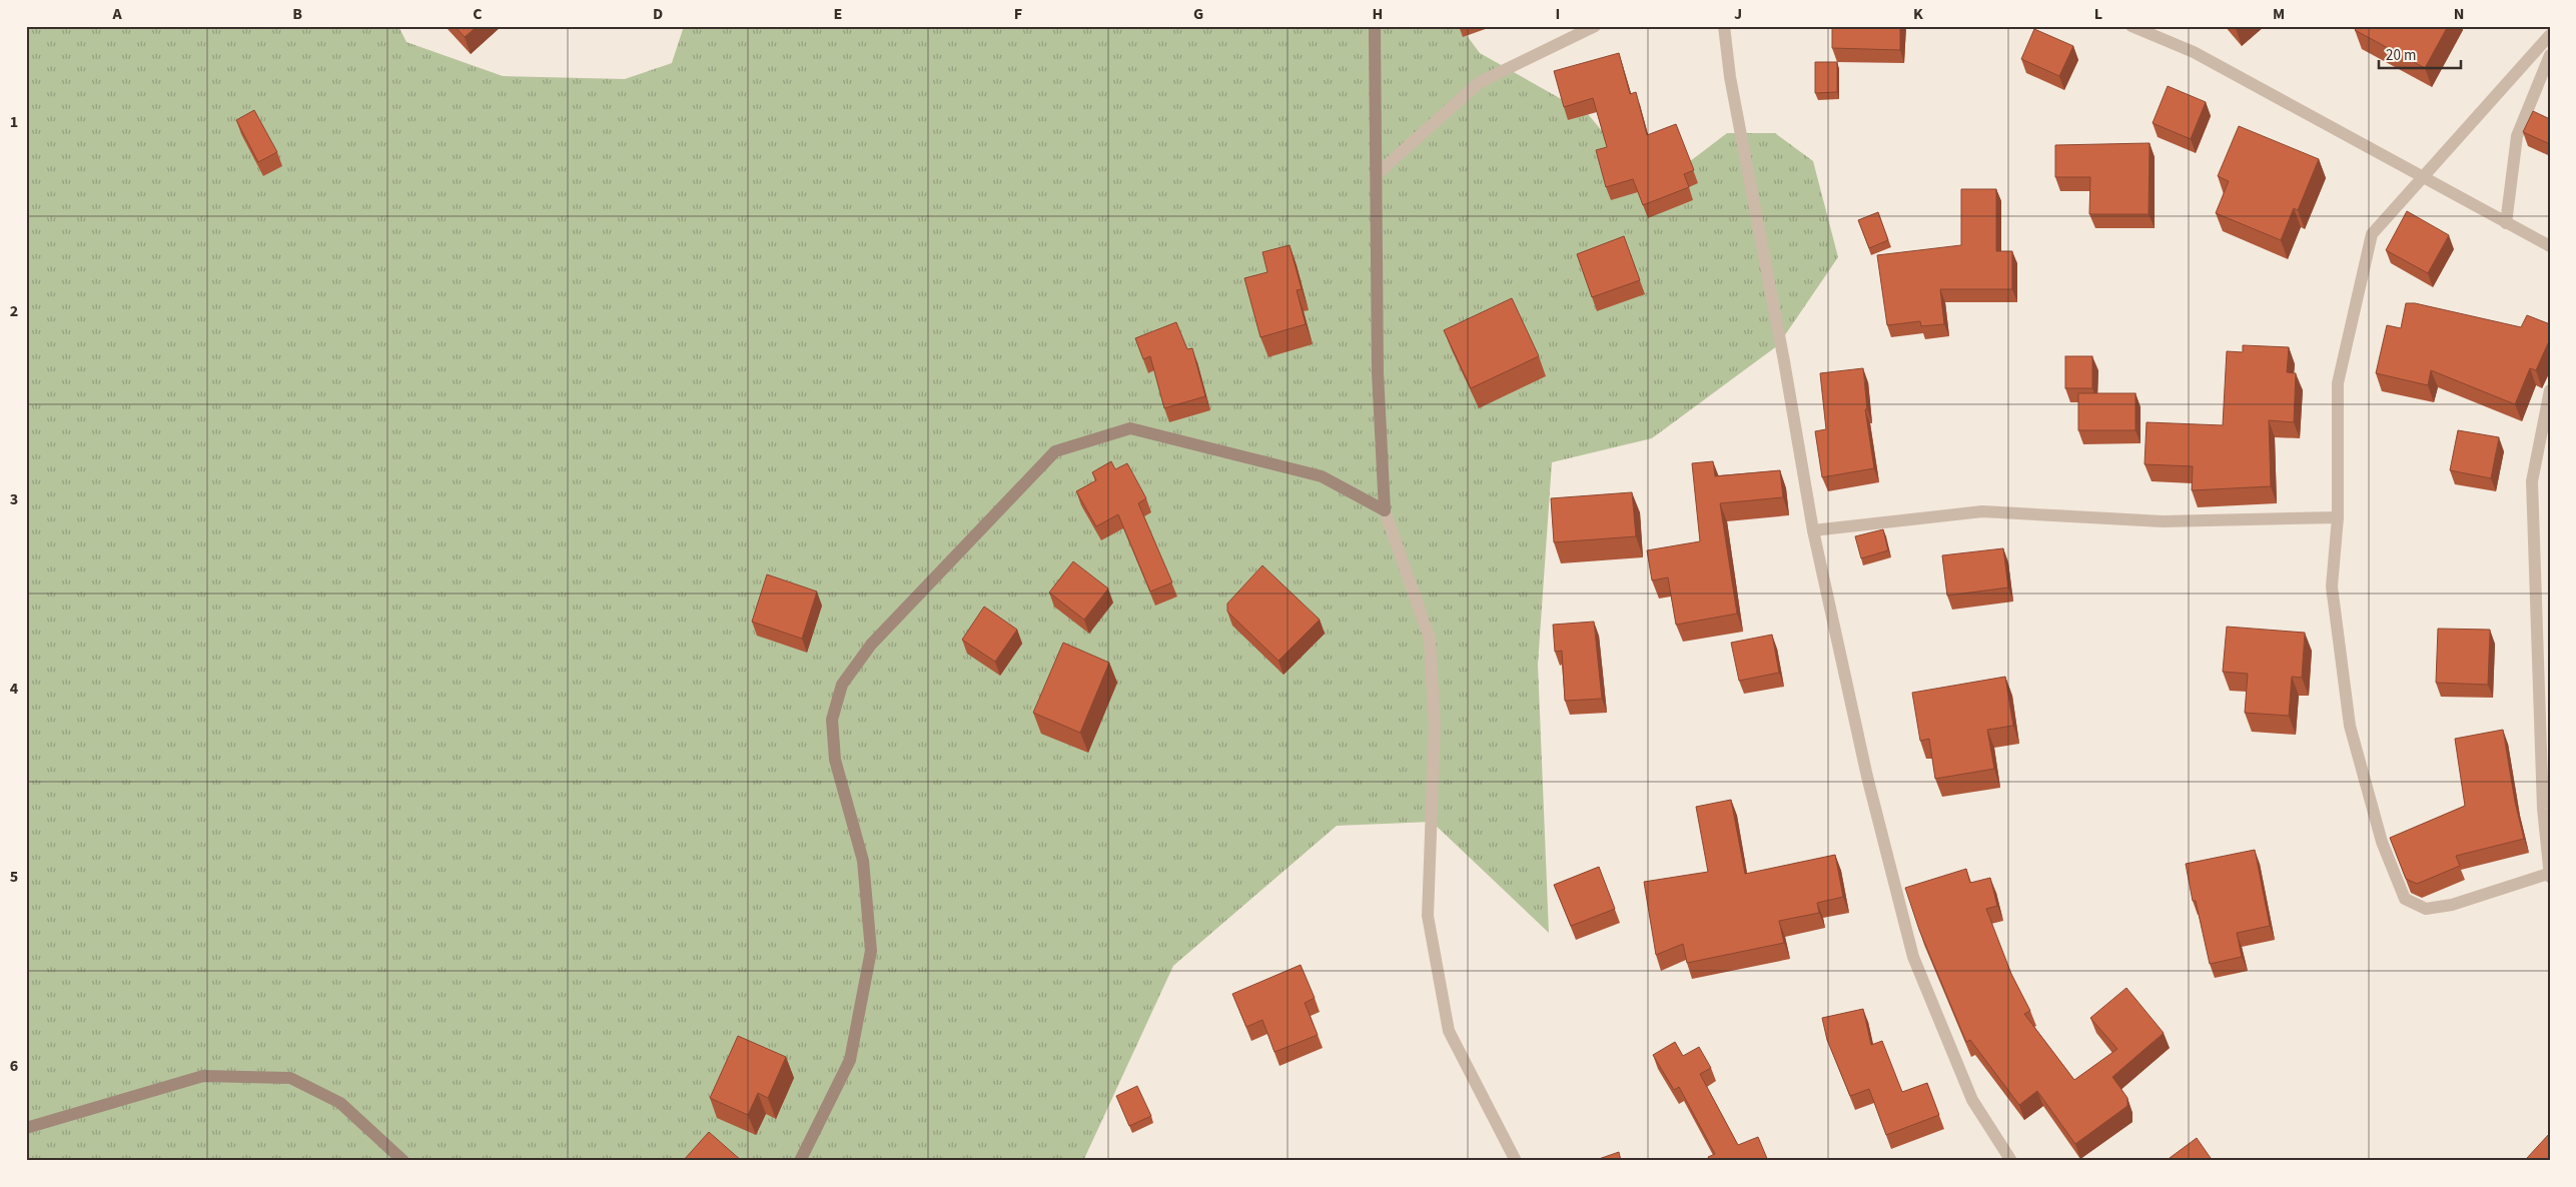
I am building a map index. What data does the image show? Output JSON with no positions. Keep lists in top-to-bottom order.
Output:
{
  "scale_bar": "20 m",
  "grid": {
    "columns": [
      "A",
      "B",
      "C",
      "D",
      "E",
      "F",
      "G",
      "H",
      "I",
      "J",
      "K",
      "L",
      "M",
      "N"
    ],
    "rows": [
      "1",
      "2",
      "3",
      "4",
      "5",
      "6"
    ]
  }
}
